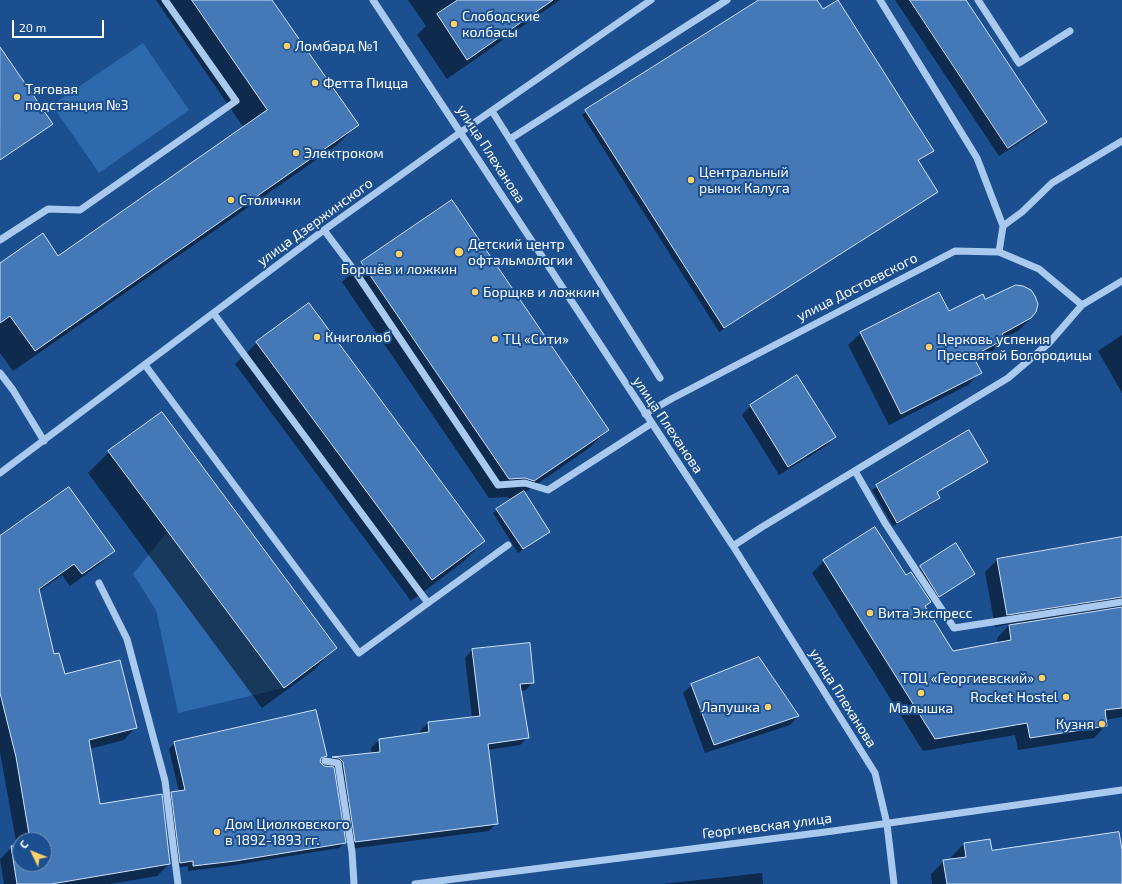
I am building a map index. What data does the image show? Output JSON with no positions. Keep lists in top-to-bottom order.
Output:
{
  "streets": {
    "street": [
      "улица Плеханова",
      "улица Дзержинского",
      "улица Достоевского",
      "Георгиевская улица"
    ]
  },
  "crossings": [
    ["улица Плеханова", "улица Дзержинского"],
    ["улица Плеханова", "улица Достоевского"],
    ["улица Плеханова", "Георгиевская улица"]
  ],
  "places": [
    "Слободские колбасы",
    "Ломбард №1",
    "Фетта Пицца",
    "Тяговая подстанция №3",
    "Электроком",
    "Центральный рынок Калуга",
    "Столички",
    "Детский центр офтальмологии",
    "Боршёв и ложкин",
    "Борщкв и ложкин",
    "Книголюб",
    "ТЦ «Сити»",
    "Церковь успения Пресвятой Богородицы",
    "Вита Экспресс",
    "ТОЦ «Георгиевский»",
    "Малышка",
    "Rocket Hostel",
    "Лапушка",
    "Кузня",
    "Дом Циолковского в 1892-1893 гг."
  ],
  "scale_bar": "20 m",
  "north": "top left"
}
